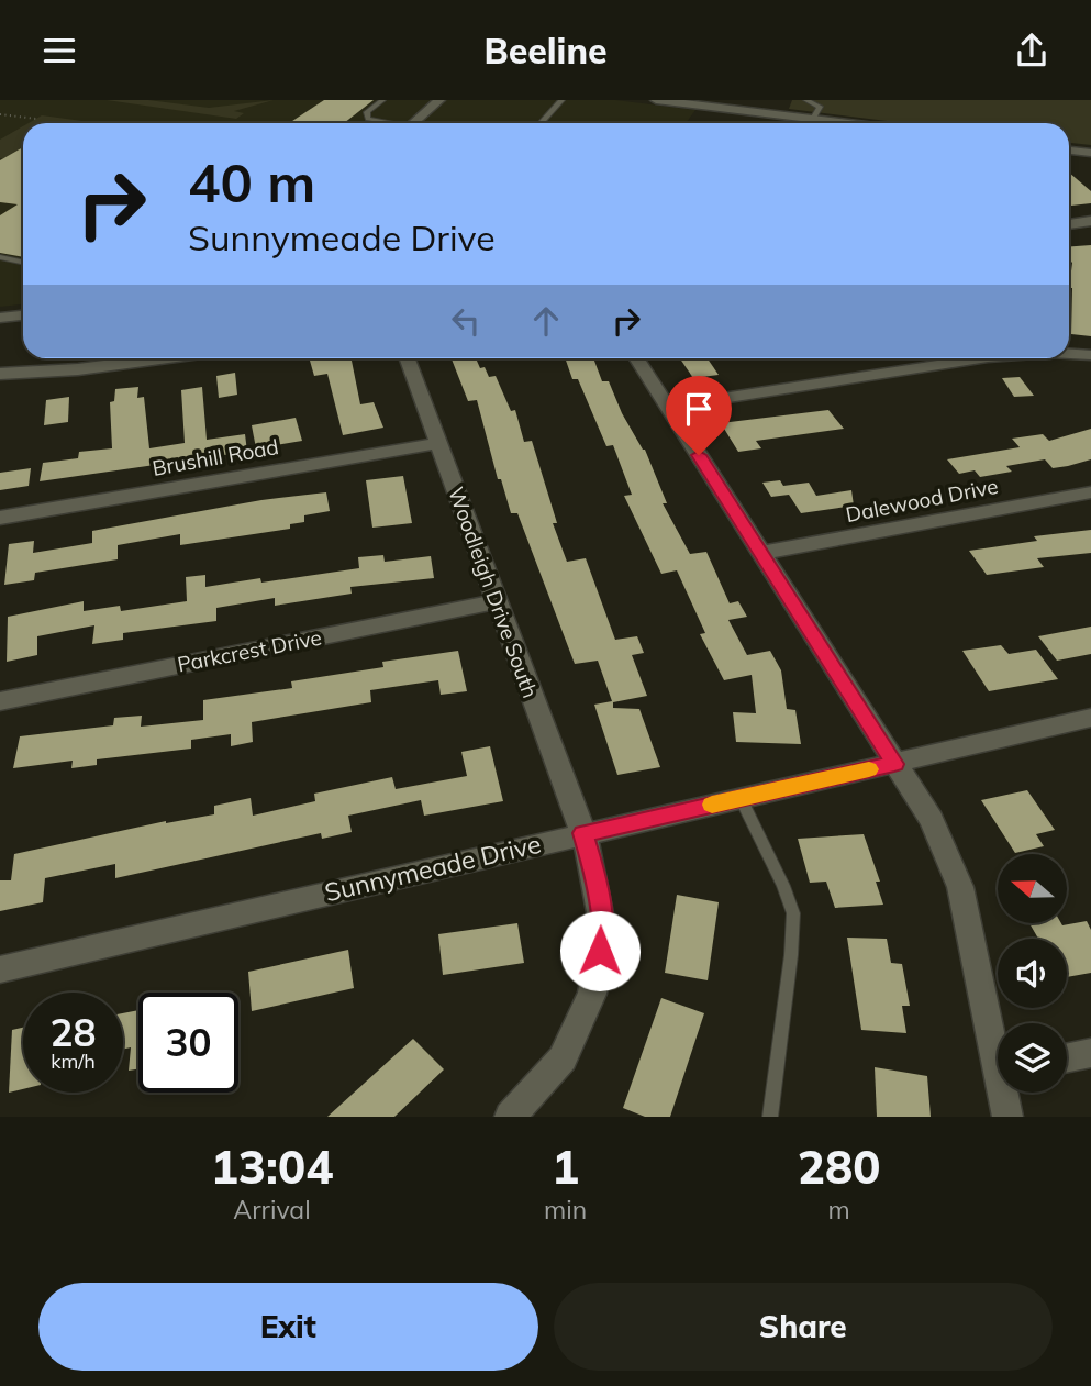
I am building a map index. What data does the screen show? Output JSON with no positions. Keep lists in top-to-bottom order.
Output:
{
  "streets": {
    "street": [
      "Brushill Road",
      "Dalewood Drive",
      "Woodleigh Drive South",
      "Parkcrest Drive",
      "Sunnymeade Drive"
    ]
  },
  "crossings": [
    ["Brushill Road", "Woodleigh Drive South"],
    ["Woodleigh Drive South", "Parkcrest Drive"],
    ["Woodleigh Drive South", "Sunnymeade Drive"]
  ],
  "north": "left",
  "page": {
    "header": "Beeline",
    "turn": ["40 m", "Sunnymeade Drive"],
    "speed": "28 km/h",
    "limit": "30",
    "eta": [
      "13:04",
      "Arrival",
      "1",
      "min",
      "280",
      "m"
    ],
    "buttons": ["Exit", "Share"]
  }
}
